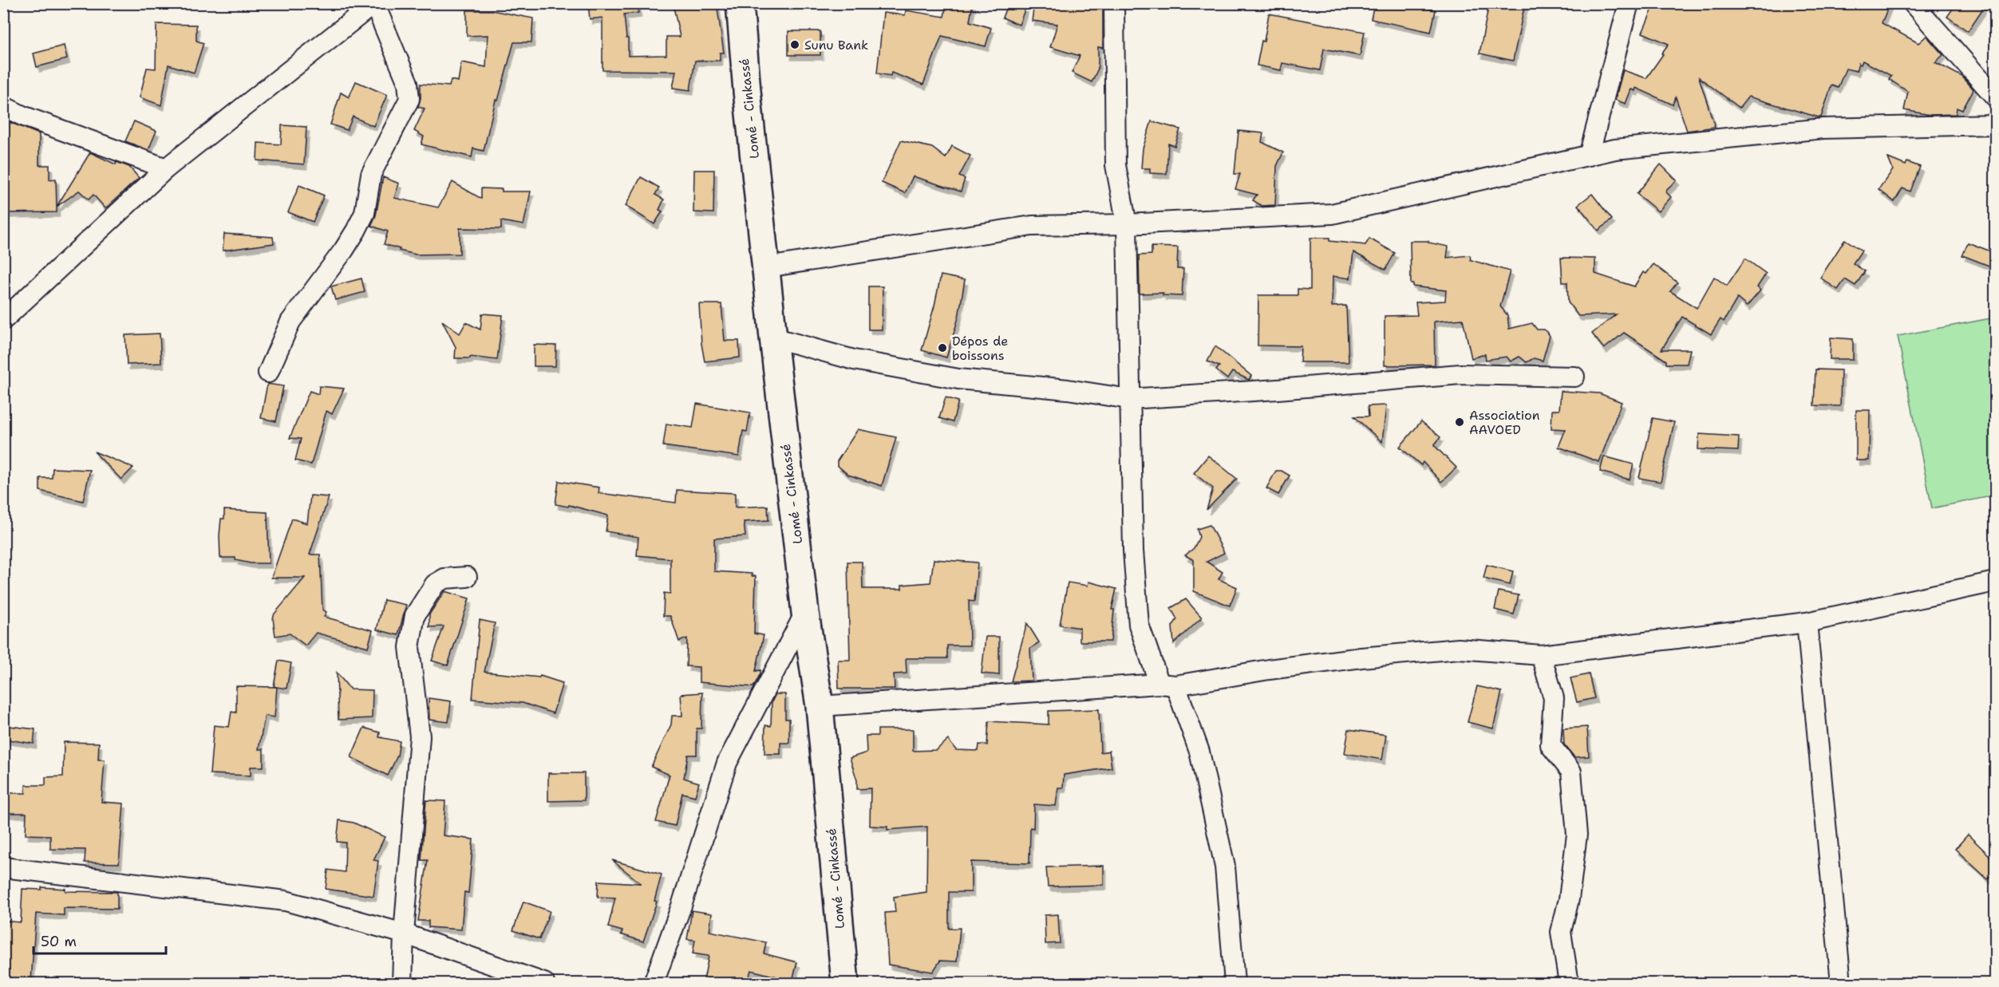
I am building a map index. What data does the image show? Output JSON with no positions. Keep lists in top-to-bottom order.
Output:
{
  "streets": {
    "highway": ["Lomé - Cinkassé"]
  },
  "places": ["Sunu Bank", "Dépos de boissons", "Association AAVOED"],
  "scale_bar": "50 m"
}
